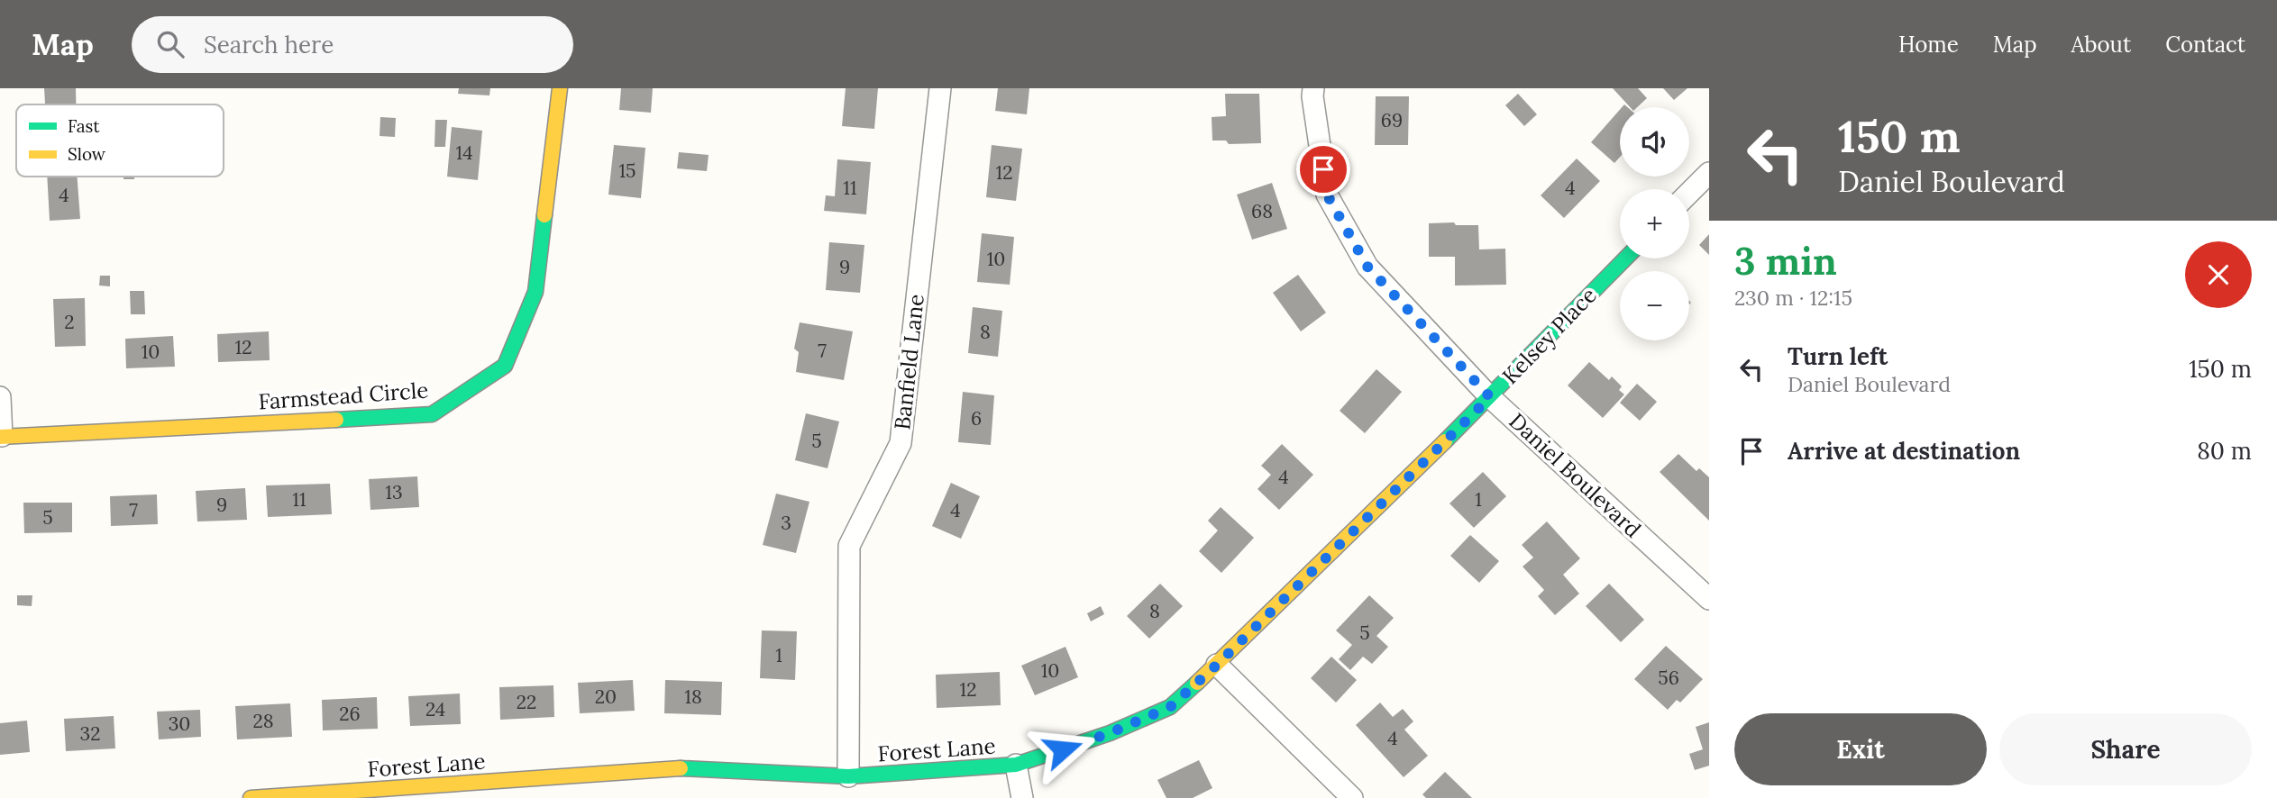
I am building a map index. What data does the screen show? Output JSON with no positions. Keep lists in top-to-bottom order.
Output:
{
  "streets": {
    "street": [
      "Kelsey Place",
      "Banfield Lane",
      "Farmstead Circle",
      "Daniel Boulevard",
      "Forest Lane"
    ]
  },
  "crossings": [
    ["Kelsey Place", "Daniel Boulevard"],
    ["Kelsey Place", "Forest Lane"],
    ["Banfield Lane", "Forest Lane"],
    ["Daniel Boulevard", "Forest Lane"]
  ],
  "house_numbers": [
    "69",
    "14",
    "15",
    "12",
    "11",
    "4",
    "4",
    "68",
    "10",
    "9",
    "2",
    "8",
    "12",
    "7",
    "10",
    "6",
    "5",
    "4",
    "13",
    "11",
    "1",
    "9",
    "7",
    "4",
    "5",
    "3",
    "8",
    "5",
    "1",
    "10",
    "56",
    "12",
    "20",
    "18",
    "22",
    "24",
    "26",
    "28",
    "30",
    "32",
    "4"
  ],
  "legend": ["Fast", "Slow"],
  "page": {
    "header": "Map",
    "search": "Search here",
    "nav": [
      "Home",
      "Map",
      "About",
      "Contact"
    ],
    "turn": ["150 m", "Daniel Boulevard"],
    "map_buttons": ["+", "−"],
    "heading": ["3 min", "230 m · 12:15"],
    "list": [
      {
        "name": "Turn left",
        "note": "Daniel Boulevard",
        "value": "150 m"
      },
      {
        "name": "Arrive at destination",
        "value": "80 m"
      }
    ],
    "buttons": ["Exit", "Share"]
  }
}
